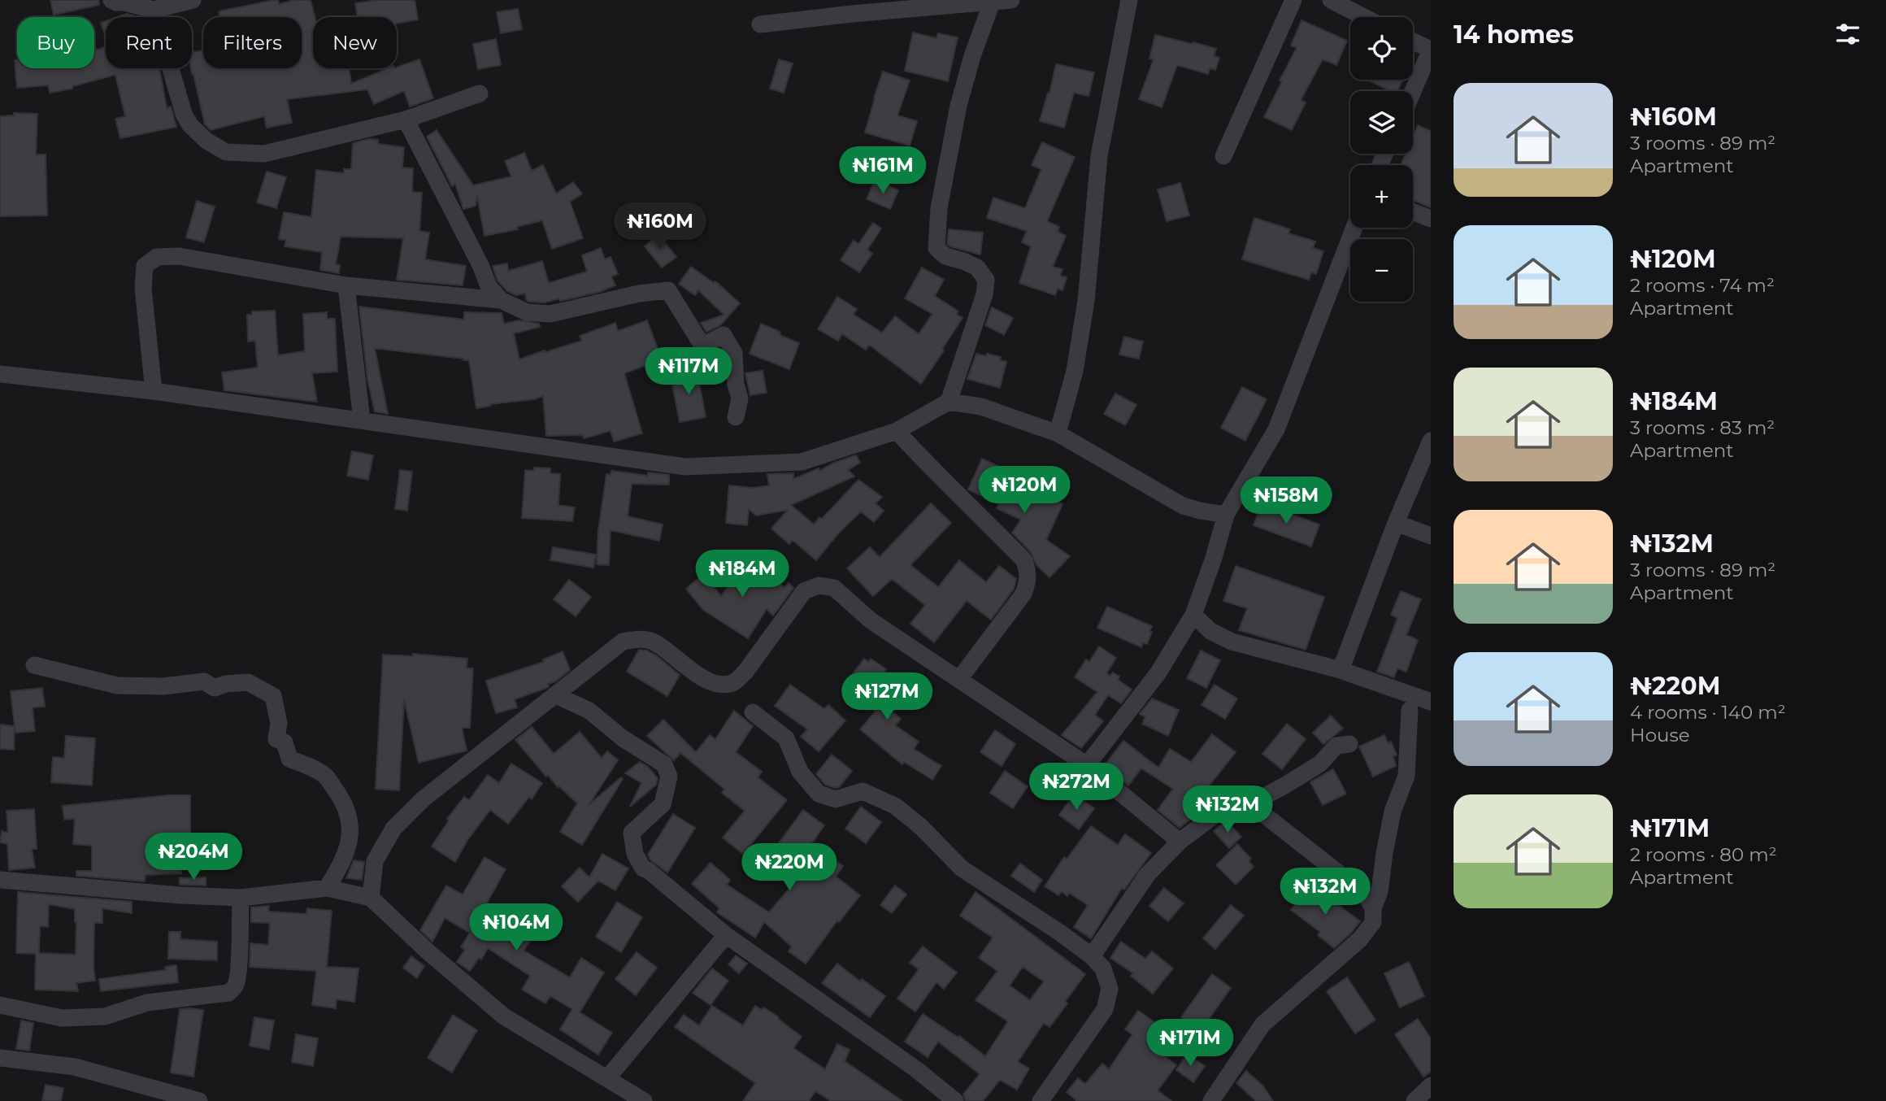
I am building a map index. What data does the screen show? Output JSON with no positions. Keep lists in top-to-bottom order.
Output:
{
  "page": {
    "heading": "14 homes",
    "map_buttons": ["+", "−"],
    "chip": [
      "Buy",
      "Rent",
      "Filters",
      "New"
    ],
    "list": [
      {
        "name": "₦160M",
        "note": "3 rooms · 89 m² · Apartment"
      },
      {
        "name": "₦120M",
        "note": "2 rooms · 74 m² · Apartment"
      },
      {
        "name": "₦184M",
        "note": "3 rooms · 83 m² · Apartment"
      },
      {
        "name": "₦132M",
        "note": "3 rooms · 89 m² · Apartment"
      },
      {
        "name": "₦220M",
        "note": "4 rooms · 140 m² · House"
      },
      {
        "name": "₦171M",
        "note": "2 rooms · 80 m² · Apartment"
      }
    ],
    "price": [
      "₦161M",
      "₦160M",
      "₦117M",
      "₦120M",
      "₦158M",
      "₦184M",
      "₦127M",
      "₦272M",
      "₦132M",
      "₦204M",
      "₦220M",
      "₦132M",
      "₦104M",
      "₦171M"
    ]
  }
}
